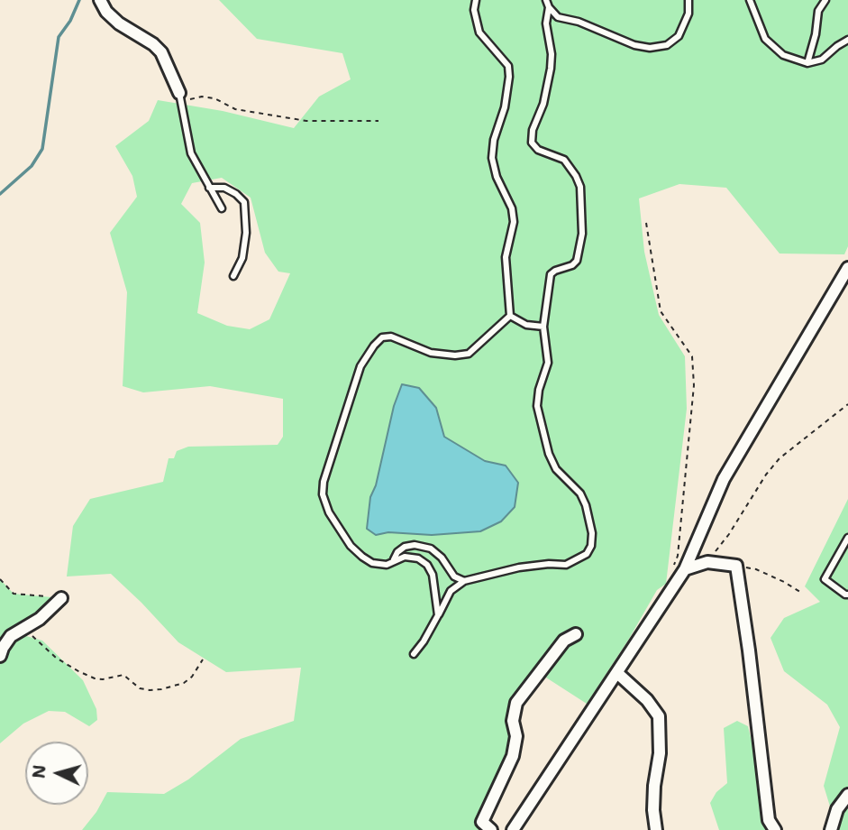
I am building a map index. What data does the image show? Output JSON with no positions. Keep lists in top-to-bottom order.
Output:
{
  "north": "left"
}
